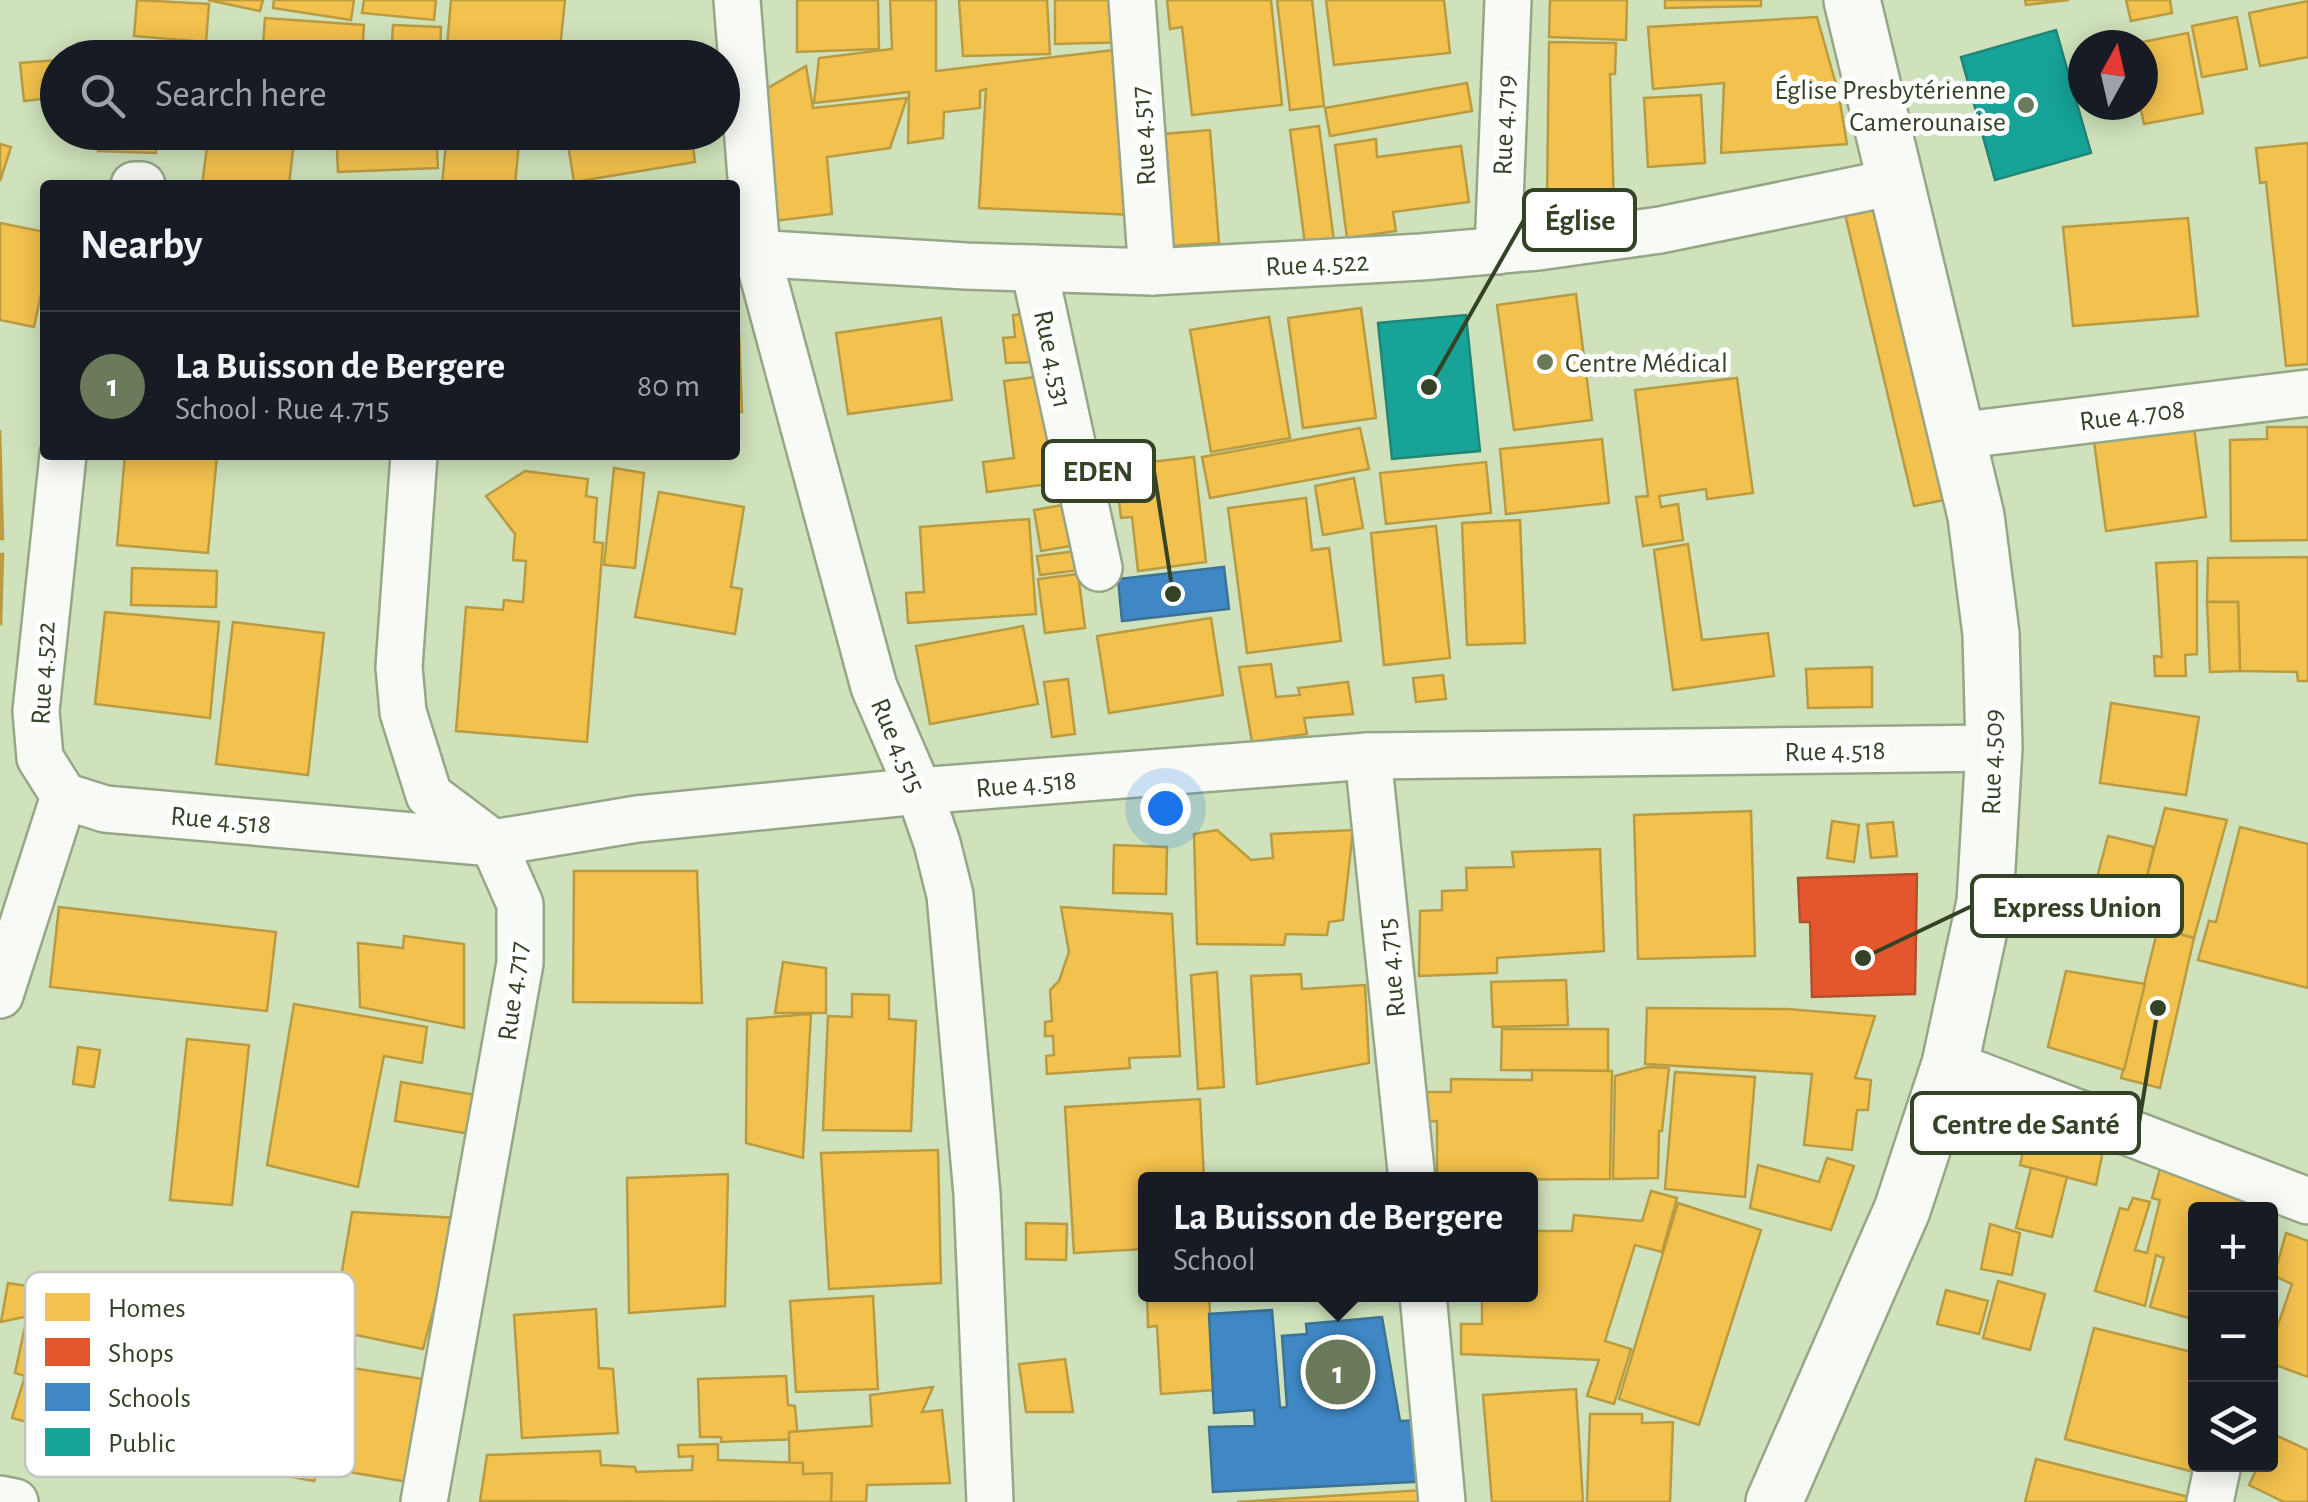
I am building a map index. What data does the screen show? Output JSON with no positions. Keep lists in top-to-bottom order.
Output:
{
  "streets": {
    "street": [
      "Rue 4.719",
      "Rue 4.517",
      "Rue 4.522",
      "Rue 4.531",
      "Rue 4.708",
      "Rue 4.515",
      "Rue 4.518",
      "Rue 4.509",
      "Rue 4.715",
      "Rue 4.717"
    ]
  },
  "crossings": [
    ["Rue 4.719", "Rue 4.522"],
    ["Rue 4.517", "Rue 4.522"],
    ["Rue 4.522", "Rue 4.531"],
    ["Rue 4.522", "Rue 4.515"],
    ["Rue 4.522", "Rue 4.518"],
    ["Rue 4.522", "Rue 4.509"],
    ["Rue 4.708", "Rue 4.509"],
    ["Rue 4.515", "Rue 4.518"],
    ["Rue 4.518", "Rue 4.509"],
    ["Rue 4.518", "Rue 4.715"],
    ["Rue 4.518", "Rue 4.717"]
  ],
  "places": [
    "Église Presbytérienne Camerounaise",
    "Centre Médical",
    "Église",
    "EDEN",
    "Express Union",
    "Centre de Santé"
  ],
  "legend": [
    "Homes",
    "Shops",
    "Schools",
    "Public"
  ],
  "north": "top",
  "page": {
    "search": "Search here",
    "heading": "Nearby",
    "list": [
      {
        "mark": "1",
        "name": "La Buisson de Bergere",
        "note": "School · Rue 4.715",
        "value": "80 m"
      }
    ],
    "popup": ["La Buisson de Bergere", "School"],
    "map_buttons": ["+", "−"],
    "pins": "1"
  }
}
